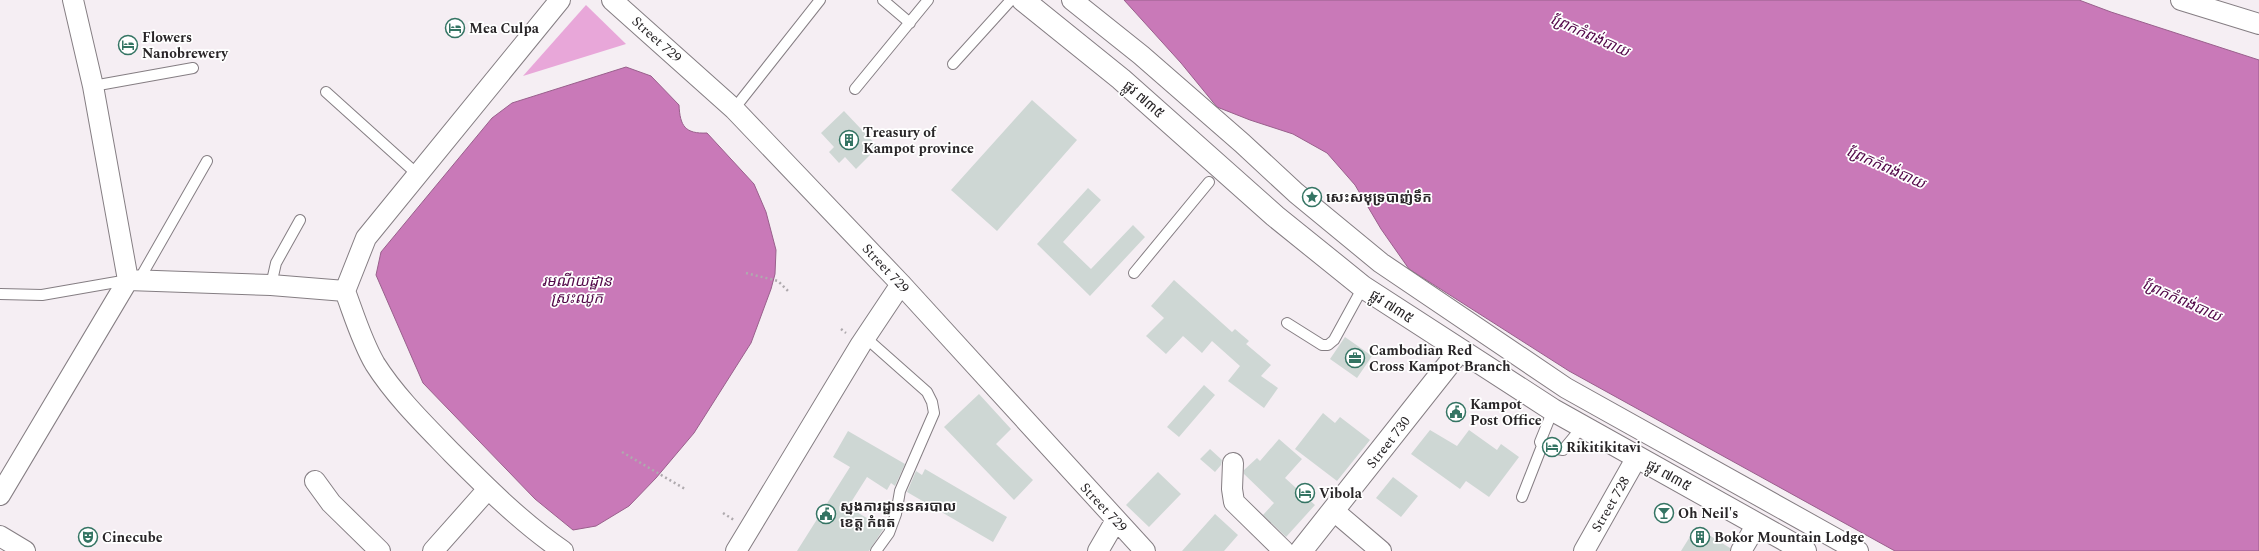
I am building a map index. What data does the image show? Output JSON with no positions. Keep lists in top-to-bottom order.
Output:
{
  "streets": {
    "street": [
      "Street 729",
      "ផ្លូវ ៧៣៥",
      "Street 730",
      "Street 728"
    ]
  },
  "crossings": [
    ["ផ្លូវ ៧៣៥", "Street 730"],
    ["ផ្លូវ ៧៣៥", "Street 728"]
  ],
  "water": ["ព្រែកកំពង់បាយ", "រមណីយដ្ឋាន ស្រះឈូក"],
  "places": {
    "hotel": [
      "Mea Culpa",
      "Flowers Nanobrewery",
      "Rikitikitavi",
      "Vibola"
    ],
    "building": ["Treasury of Kampot province", "Bokor Mountain Lodge"],
    "place": ["សេះសមុទ្របាញ់ទឹក"],
    "office": ["Cambodian Red Cross Kampot Branch"],
    "public building": ["Kampot Post Office", "ស្នងការដ្ឋាននគរបាល ខេត្ត កំពត"],
    "bar": ["Oh Neil's"],
    "theatre": ["Cinecube"]
  }
}
